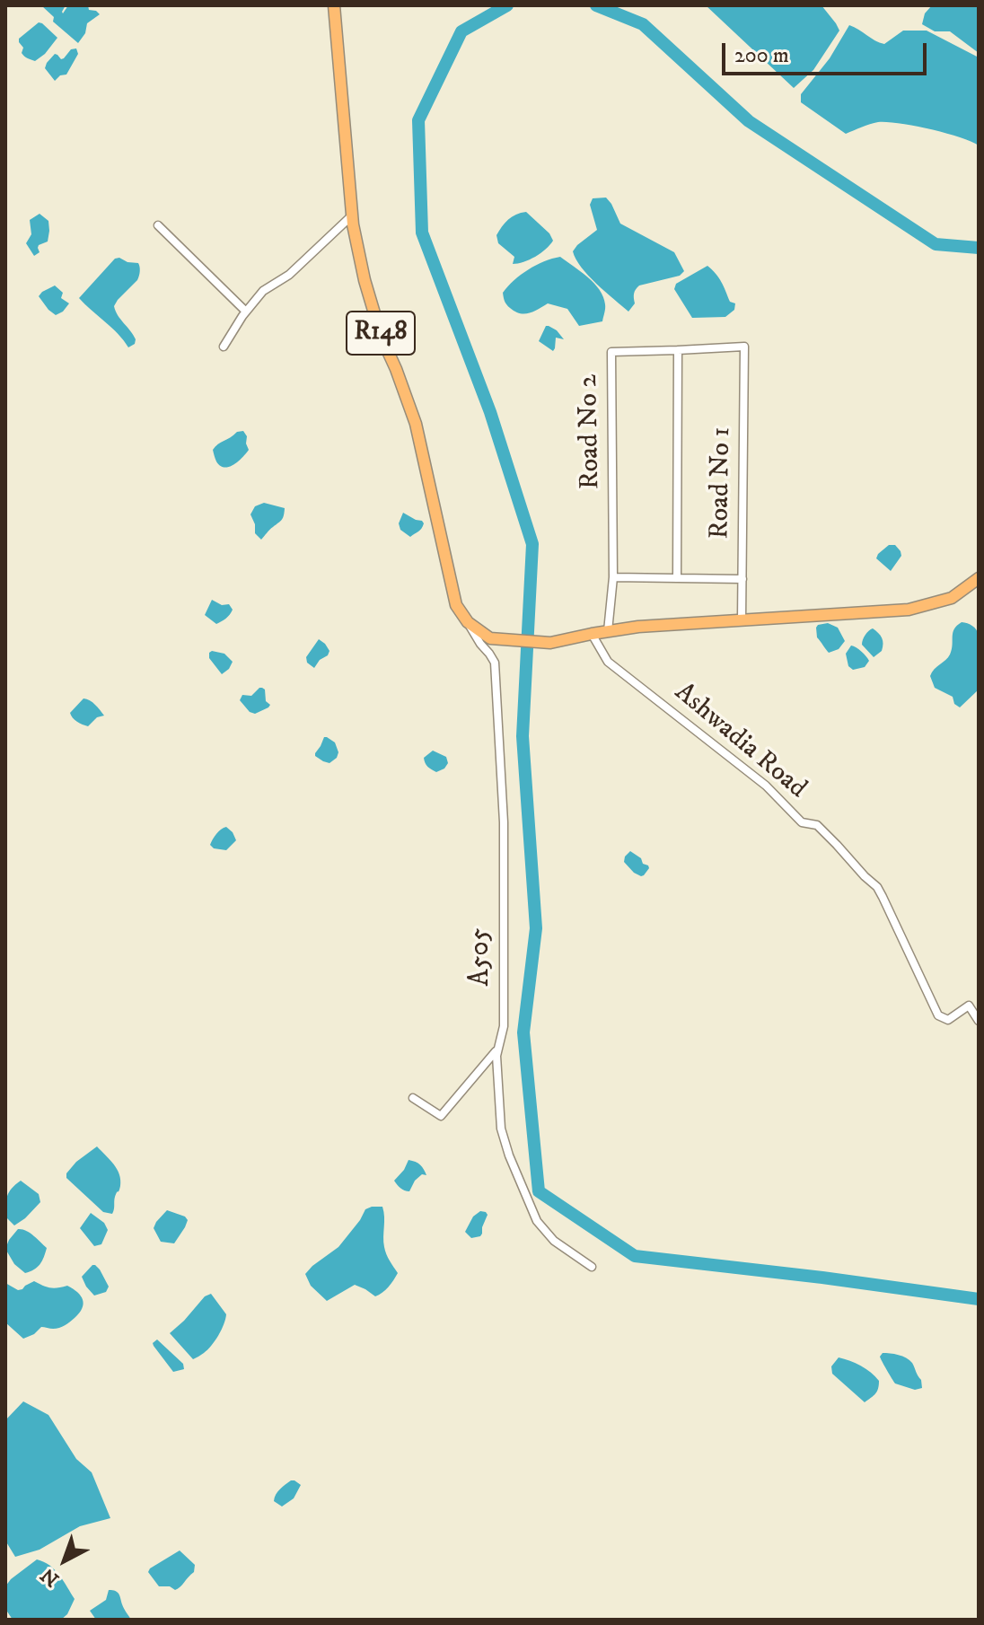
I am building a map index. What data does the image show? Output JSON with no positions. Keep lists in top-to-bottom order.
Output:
{
  "streets": {
    "main road": ["R148"],
    "street": [
      "Road No 2",
      "Road No 1",
      "Ashwadia Road",
      "A505"
    ]
  },
  "crossings": [
    ["R148", "Road No 1"],
    ["R148", "Ashwadia Road"],
    ["R148", "A505"],
    ["Road No 2", "Road No 1"]
  ],
  "scale_bar": "200 m",
  "north": "bottom left"
}
